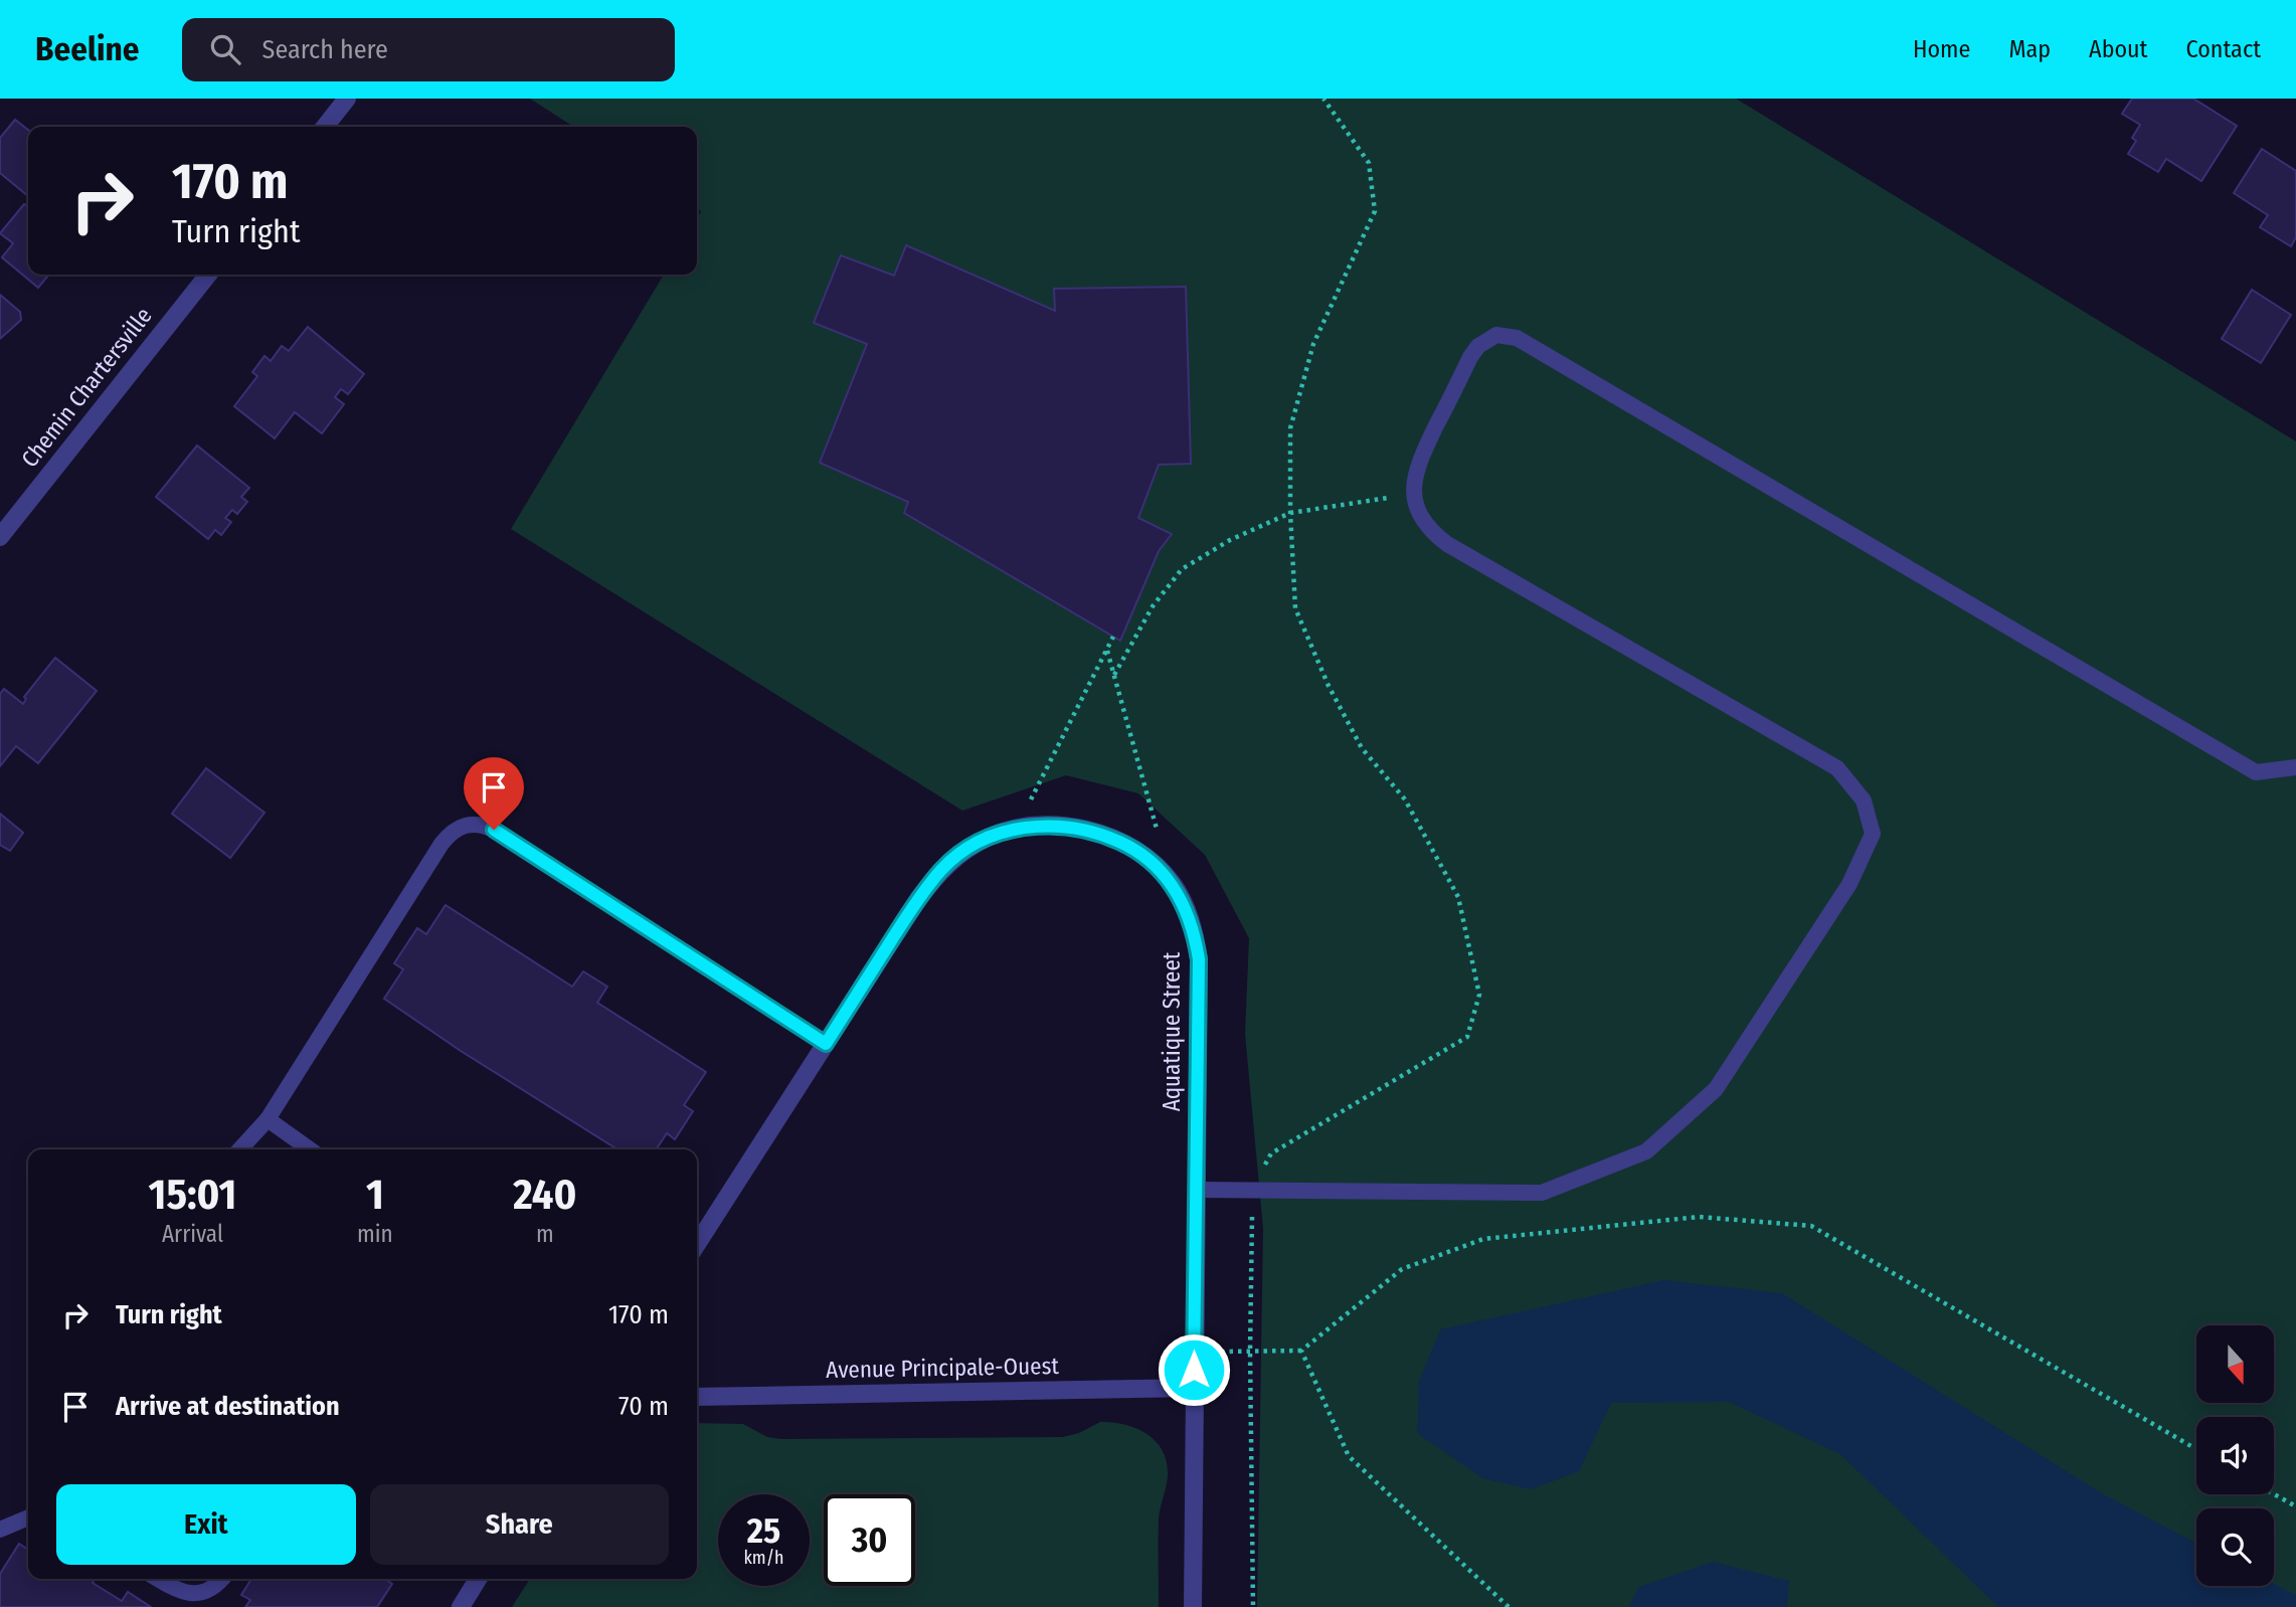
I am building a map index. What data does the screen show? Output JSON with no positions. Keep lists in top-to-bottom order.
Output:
{
  "streets": {
    "street": ["Chemin Chartersville", "Aquatique Street", "Avenue Principale-Ouest"]
  },
  "crossings": [
    ["Aquatique Street", "Avenue Principale-Ouest"]
  ],
  "north": "bottom",
  "page": {
    "header": "Beeline",
    "search": "Search here",
    "nav": [
      "Home",
      "Map",
      "About",
      "Contact"
    ],
    "turn": ["170 m", "Turn right"],
    "eta": [
      "15:01",
      "Arrival",
      "1",
      "min",
      "240",
      "m"
    ],
    "list": [
      {
        "name": "Turn right",
        "value": "170 m"
      },
      {
        "name": "Arrive at destination",
        "value": "70 m"
      }
    ],
    "buttons": ["Exit", "Share"],
    "speed": "25 km/h",
    "limit": "30"
  }
}
